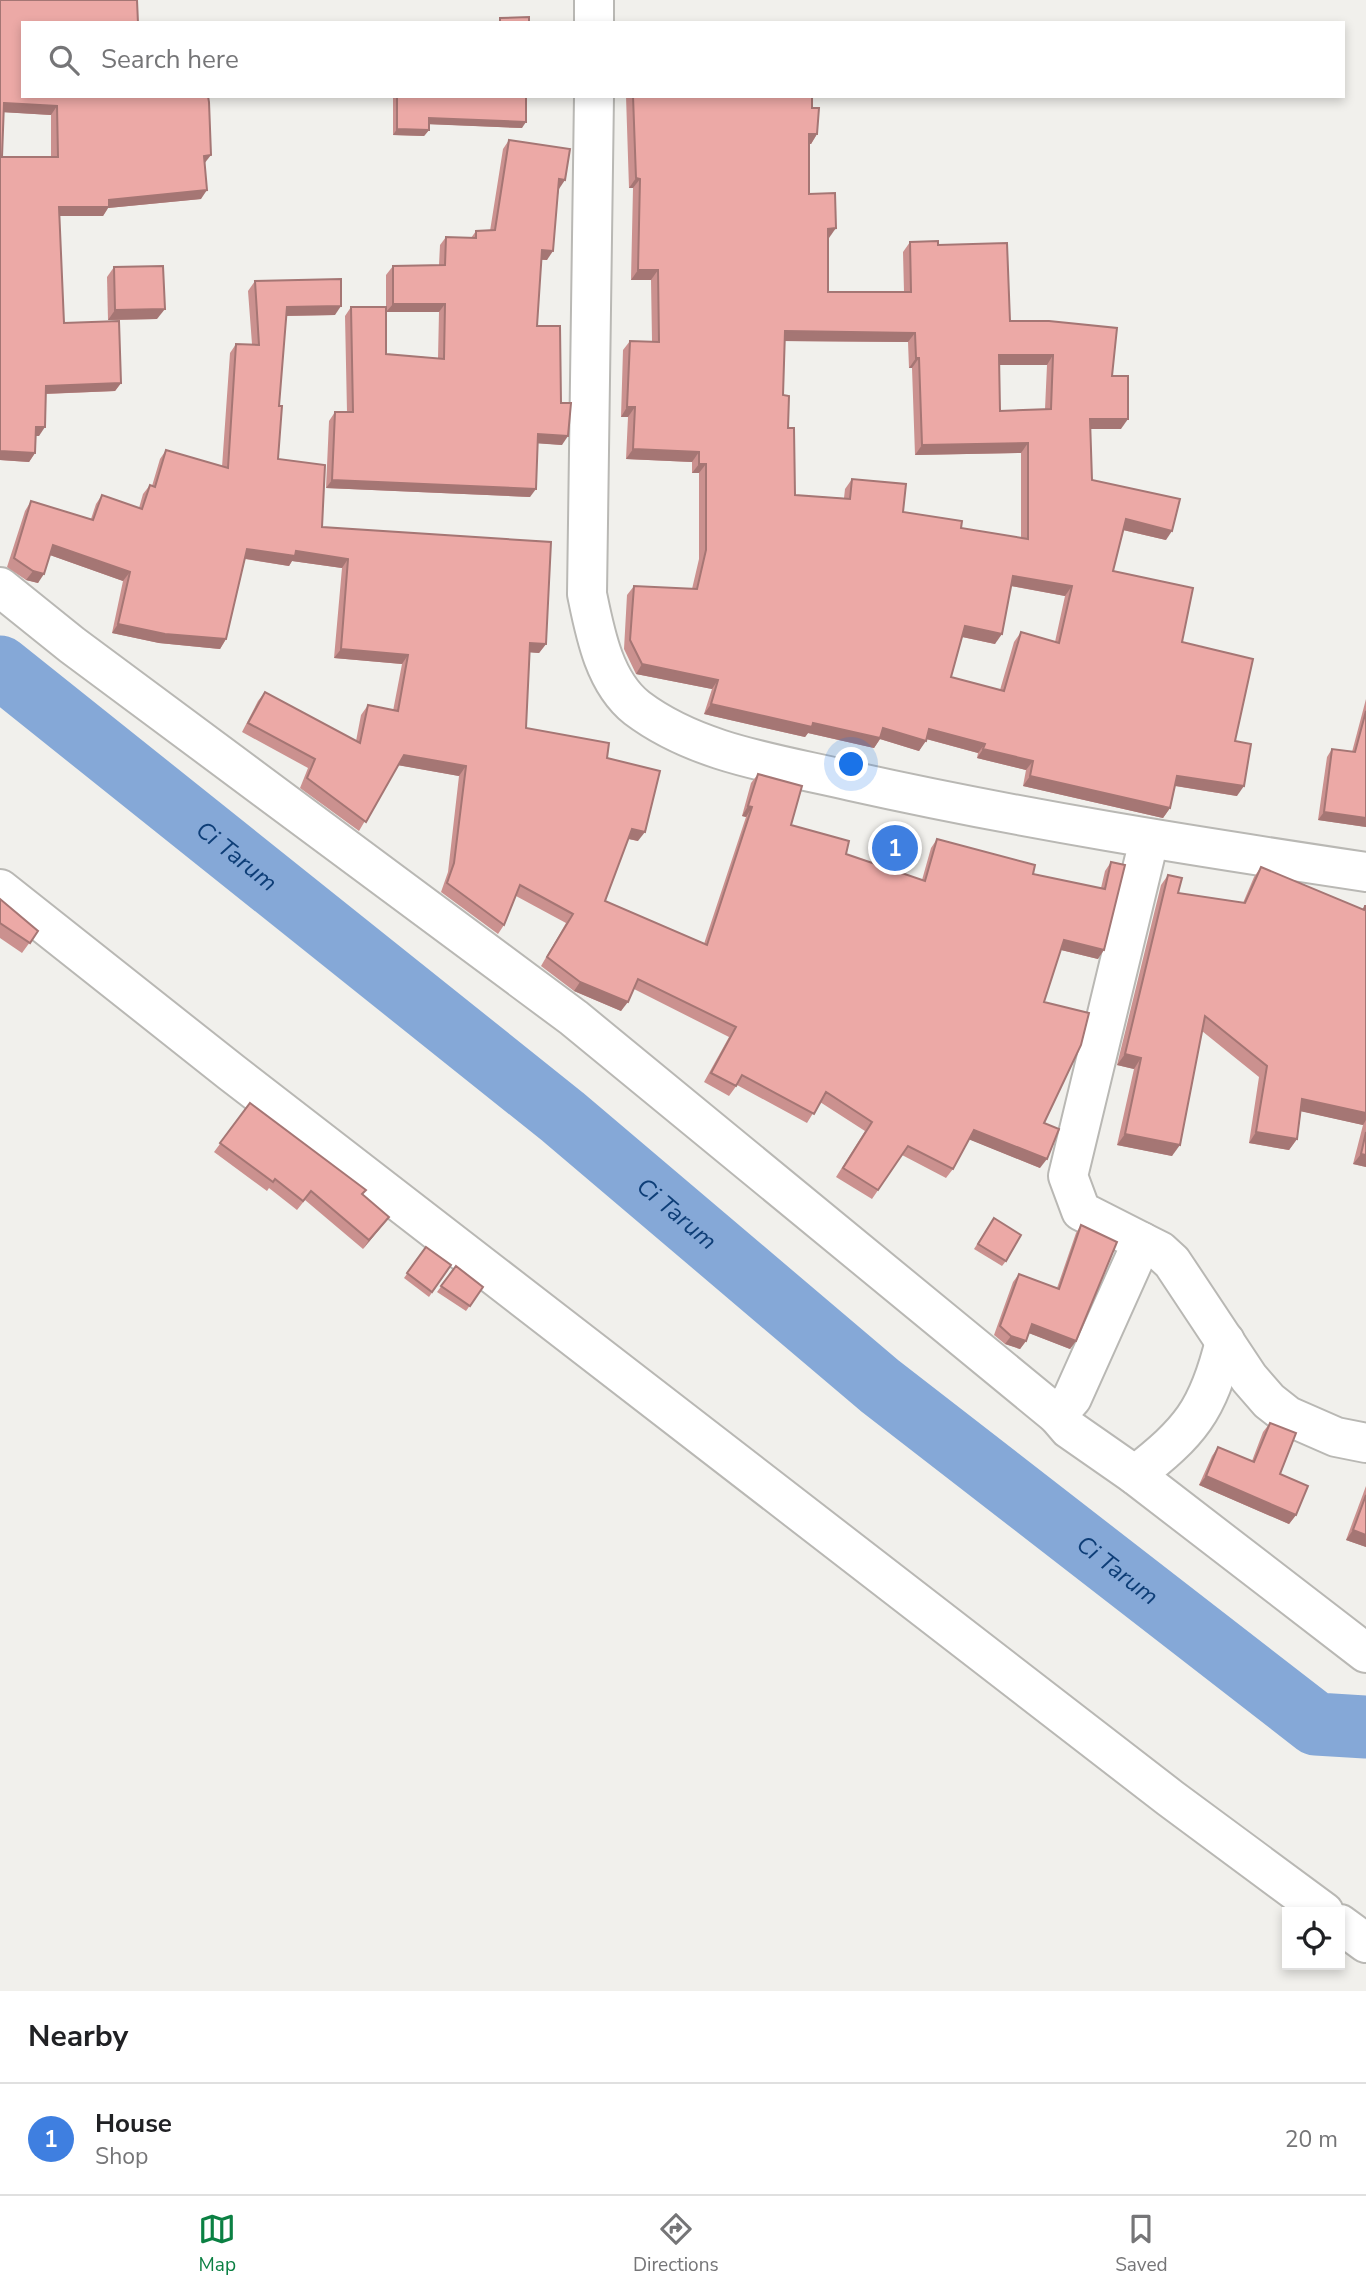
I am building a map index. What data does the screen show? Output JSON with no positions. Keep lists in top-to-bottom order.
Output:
{
  "water": ["Ci Tarum"],
  "page": {
    "search": "Search here",
    "pins": "1",
    "heading": "Nearby",
    "list": [
      {
        "mark": "1",
        "name": "House",
        "note": "Shop",
        "value": "20 m"
      }
    ],
    "nav": ["Map", "Directions", "Saved"]
  }
}
